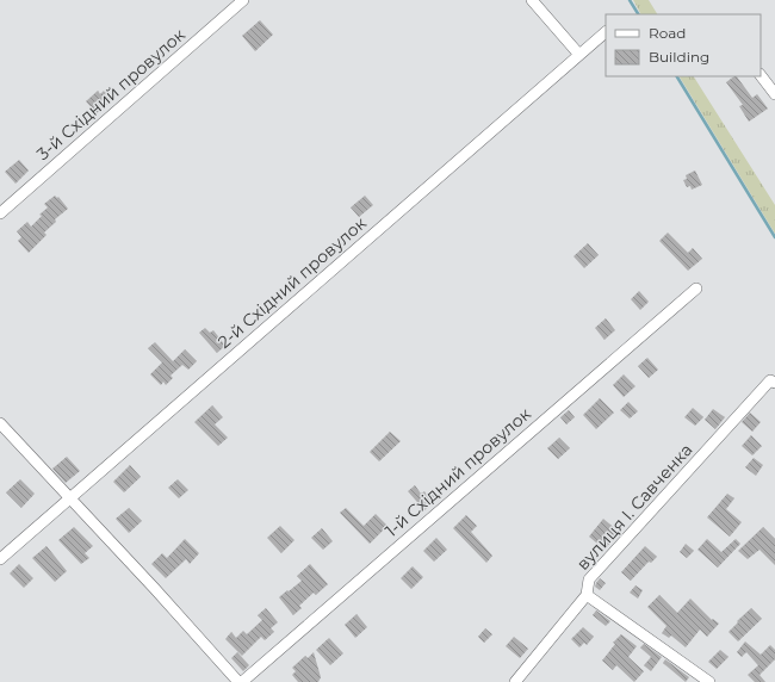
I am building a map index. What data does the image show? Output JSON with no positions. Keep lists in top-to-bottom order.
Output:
{
  "streets": {
    "street": [
      "3-й Східний провулок",
      "2-й Східний провулок",
      "1-й Східний провулок",
      "вулиця І. Савченка"
    ]
  },
  "legend": ["Road", "Building"]
}
